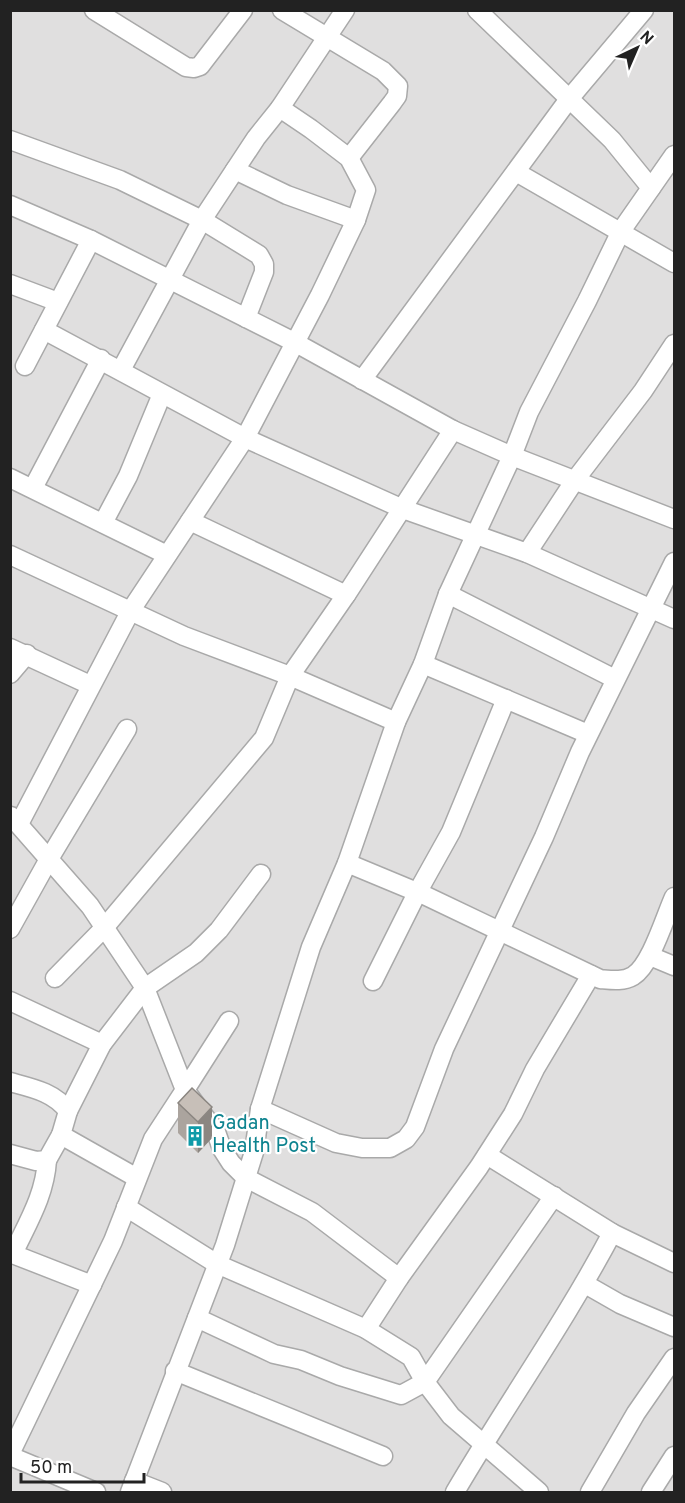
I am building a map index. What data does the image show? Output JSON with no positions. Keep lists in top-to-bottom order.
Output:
{
  "places": {
    "building": ["Gadan Health Post"]
  },
  "scale_bar": "50 m",
  "north": "top right"
}
